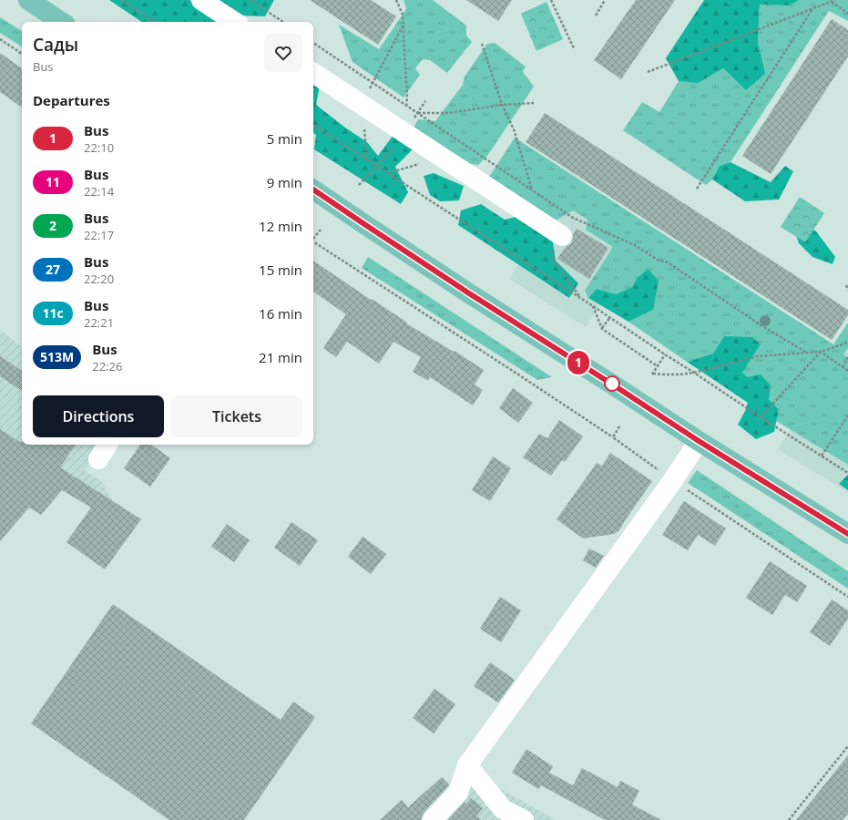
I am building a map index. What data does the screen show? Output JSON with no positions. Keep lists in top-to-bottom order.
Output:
{
  "lines": ["bus line 1"],
  "page": {
    "on_map": "1",
    "heading": [
      ["Сады", "Bus"],
      "Departures"
    ],
    "list": [
      {
        "mark": "1",
        "name": "Bus",
        "note": "22:10",
        "value": "5 min"
      },
      {
        "mark": "11",
        "name": "Bus",
        "note": "22:14",
        "value": "9 min"
      },
      {
        "mark": "2",
        "name": "Bus",
        "note": "22:17",
        "value": "12 min"
      },
      {
        "mark": "27",
        "name": "Bus",
        "note": "22:20",
        "value": "15 min"
      },
      {
        "mark": "11с",
        "name": "Bus",
        "note": "22:21",
        "value": "16 min"
      },
      {
        "mark": "513М",
        "name": "Bus",
        "note": "22:26",
        "value": "21 min"
      }
    ],
    "buttons": ["Directions", "Tickets"]
  }
}
